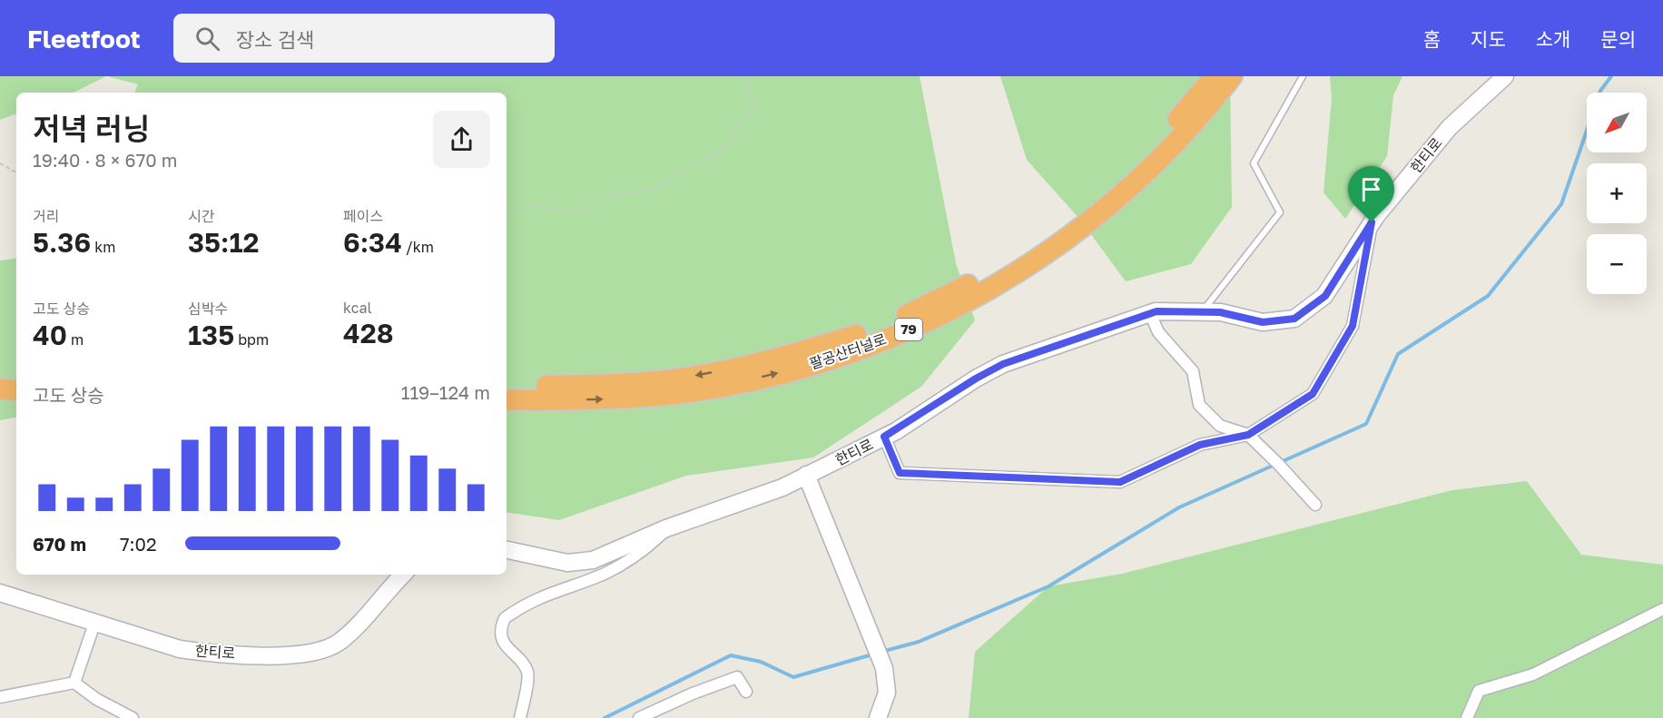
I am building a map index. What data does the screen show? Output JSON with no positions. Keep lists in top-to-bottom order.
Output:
{
  "streets": {
    "highway": ["79", "팔공산터널로"],
    "street": ["한티로"]
  },
  "north": "bottom left",
  "page": {
    "header": "Fleetfoot",
    "search": "장소 검색",
    "nav": [
      "홈",
      "지도",
      "소개",
      "문의"
    ],
    "map_buttons": ["+", "−"],
    "heading": ["저녁 러닝", "19:40 · 8 × 670 m"],
    "stats": [
      ["거리", "5.36 km"],
      ["시간", "35:12"],
      ["페이스", "6:34 /km"],
      ["고도 상승", "40 m"],
      ["심박수", "135 bpm"],
      ["kcal", "428"]
    ],
    "chart": ["고도 상승", "119–124 m"],
    "list": [
      {
        "name": "670 m",
        "note": "7:02"
      }
    ]
  }
}
